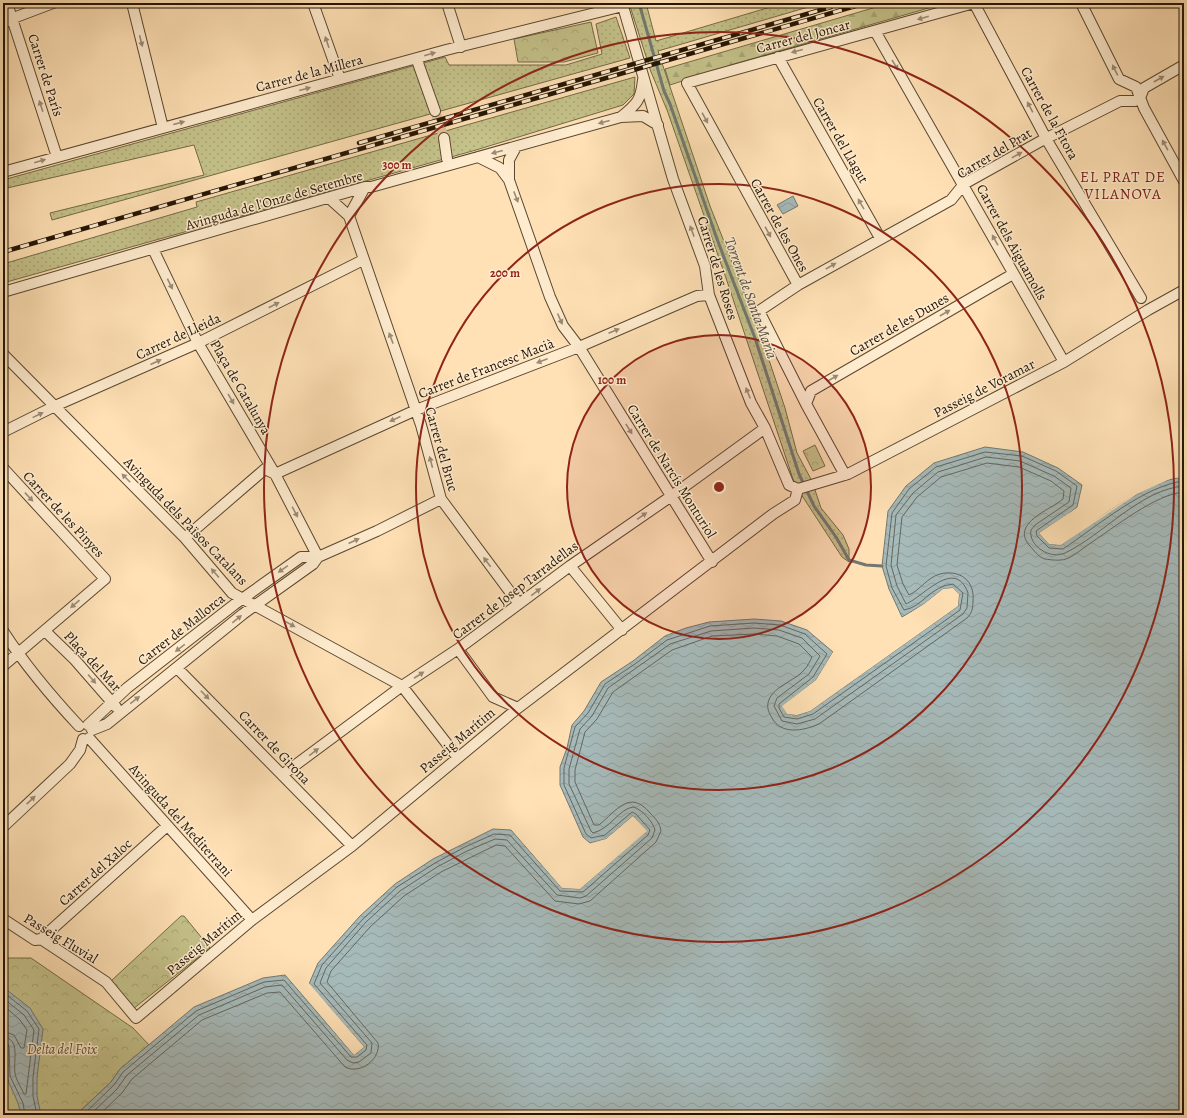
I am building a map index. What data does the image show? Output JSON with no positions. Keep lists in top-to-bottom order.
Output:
{
  "streets": {
    "street": [
      "Carrer del Joncar",
      "Carrer de la Millera",
      "Carrer de París",
      "Carrer de la Fitora",
      "Carrer del Llagut",
      "Carrer del Prat",
      "Avinguda de l'Onze de Setembre",
      "Carrer de les Ones",
      "Carrer dels Aiguamolls",
      "Carrer de les Roses",
      "Carrer de les Dunes",
      "Carrer de Lleida",
      "Carrer de Francesc Macià",
      "Plaça de Catalunya",
      "Passeig de Voramar",
      "Carrer del Bruc",
      "Carrer de Narcís Monturiol",
      "Carrer de les Pinyes",
      "Avinguda dels Països Catalans",
      "Carrer de Josep Tarradellas",
      "Carrer de Mallorca",
      "Plaça del Mar",
      "Passeig Marítim",
      "Carrer de Girona",
      "Avinguda del Mediterrani",
      "Carrer del Xaloc",
      "Passeig Fluvial"
    ]
  },
  "crossings": [
    ["Carrer del Joncar", "Carrer de la Fitora"],
    ["Carrer del Joncar", "Carrer del Llagut"],
    ["Carrer del Joncar", "Carrer de les Ones"],
    ["Carrer del Joncar", "Carrer dels Aiguamolls"],
    ["Carrer de la Millera", "Carrer de París"],
    ["Carrer de la Millera", "Carrer de les Roses"],
    ["Carrer de la Fitora", "Carrer del Prat"],
    ["Carrer del Llagut", "Carrer del Prat"],
    ["Carrer del Prat", "Carrer de les Ones"],
    ["Carrer del Prat", "Carrer dels Aiguamolls"],
    ["Avinguda de l'Onze de Setembre", "Carrer de les Roses"],
    ["Avinguda de l'Onze de Setembre", "Plaça de Catalunya"],
    ["Avinguda de l'Onze de Setembre", "Carrer del Bruc"],
    ["Avinguda de l'Onze de Setembre", "Carrer de Narcís Monturiol"],
    ["Carrer de les Ones", "Passeig de Voramar"],
    ["Carrer dels Aiguamolls", "Carrer de les Dunes"],
    ["Carrer dels Aiguamolls", "Passeig de Voramar"],
    ["Carrer de les Roses", "Carrer de Francesc Macià"],
    ["Carrer de les Roses", "Passeig de Voramar"],
    ["Carrer de les Roses", "Carrer de Josep Tarradellas"],
    ["Carrer de les Roses", "Passeig Marítim"],
    ["Carrer de Lleida", "Plaça de Catalunya"],
    ["Carrer de Lleida", "Carrer del Bruc"],
    ["Carrer de Lleida", "Avinguda dels Països Catalans"],
    ["Carrer de Francesc Macià", "Plaça de Catalunya"],
    ["Carrer de Francesc Macià", "Carrer del Bruc"],
    ["Carrer de Francesc Macià", "Carrer de Narcís Monturiol"],
    ["Plaça de Catalunya", "Carrer de Mallorca"],
    ["Passeig de Voramar", "Passeig Marítim"],
    ["Carrer del Bruc", "Carrer de Josep Tarradellas"],
    ["Carrer del Bruc", "Carrer de Mallorca"],
    ["Carrer de Narcís Monturiol", "Carrer de Josep Tarradellas"],
    ["Carrer de Narcís Monturiol", "Passeig Marítim"],
    ["Carrer de les Pinyes", "Plaça del Mar"],
    ["Avinguda dels Països Catalans", "Carrer de Josep Tarradellas"],
    ["Avinguda dels Països Catalans", "Carrer de Mallorca"],
    ["Avinguda dels Països Catalans", "Passeig Marítim"],
    ["Carrer de Josep Tarradellas", "Carrer de Girona"],
    ["Carrer de Mallorca", "Plaça del Mar"],
    ["Carrer de Mallorca", "Carrer de Girona"],
    ["Carrer de Mallorca", "Avinguda del Mediterrani"],
    ["Passeig Marítim", "Carrer de Girona"],
    ["Passeig Marítim", "Avinguda del Mediterrani"],
    ["Passeig Marítim", "Passeig Fluvial"],
    ["Avinguda del Mediterrani", "Carrer del Xaloc"],
    ["Carrer del Xaloc", "Passeig Fluvial"]
  ],
  "one_way": [
    "Carrer del Joncar",
    "Carrer de la Millera",
    "Carrer de París",
    "Carrer de la Fitora",
    "Carrer del Llagut",
    "Carrer del Prat",
    "Carrer de les Ones",
    "Carrer de les Roses",
    "Carrer de les Dunes",
    "Carrer de Lleida",
    "Plaça de Catalunya",
    "Carrer del Bruc",
    "Carrer de Narcís Monturiol",
    "Carrer de Josep Tarradellas",
    "Plaça del Mar",
    "Carrer de Girona"
  ],
  "districts": ["EL PRAT DE VILANOVA"],
  "water": ["Torrent de Santa Maria"],
  "parks": ["Delta del Foix"],
  "rings": ["300 m", "200 m", "100 m"]
}
